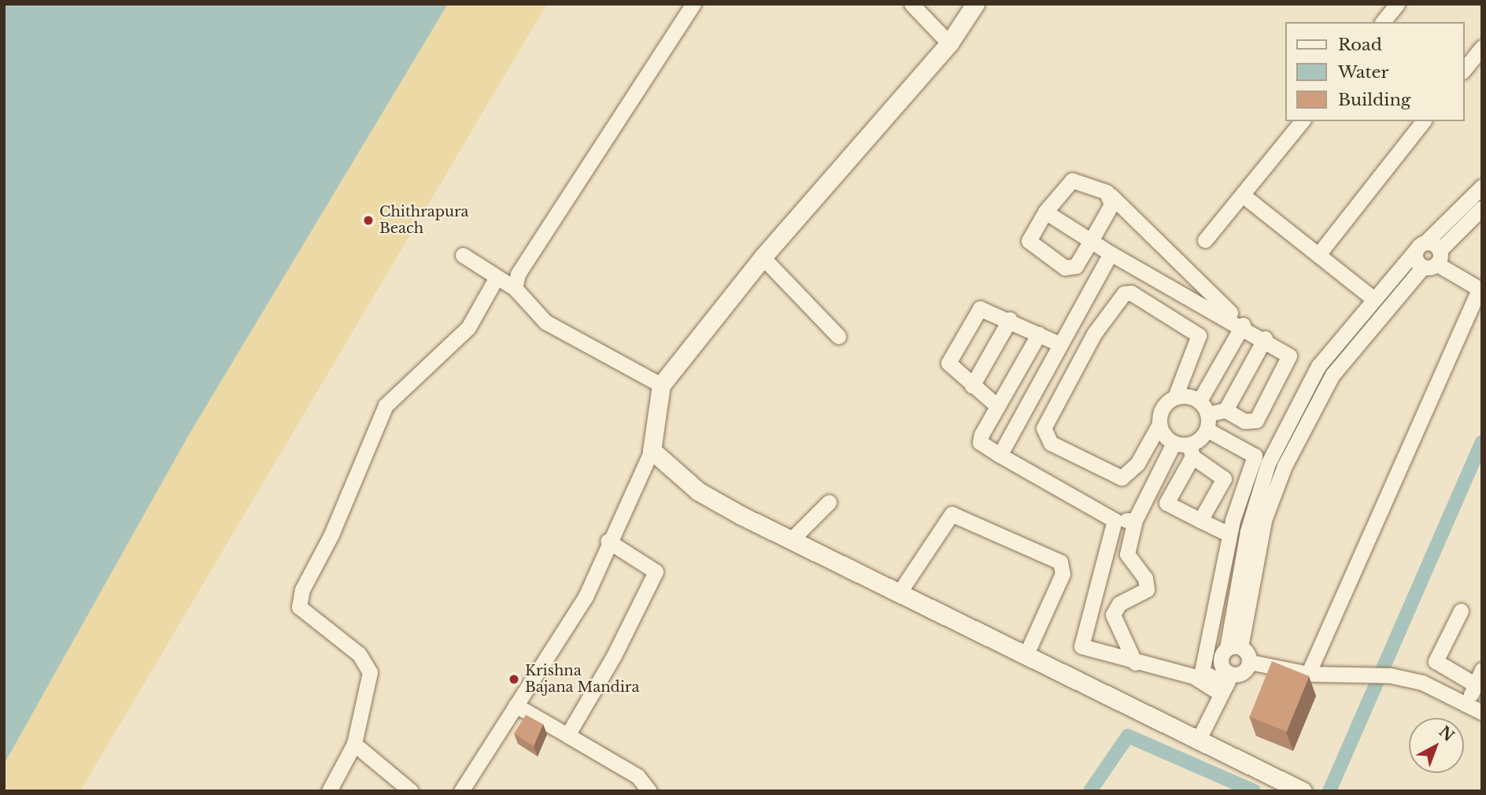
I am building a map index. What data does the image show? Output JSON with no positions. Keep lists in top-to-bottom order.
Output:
{
  "places": ["Chithrapura Beach", "Krishna Bajana Mandira"],
  "legend": ["Road", "Water", "Building"],
  "north": "top right"
}
